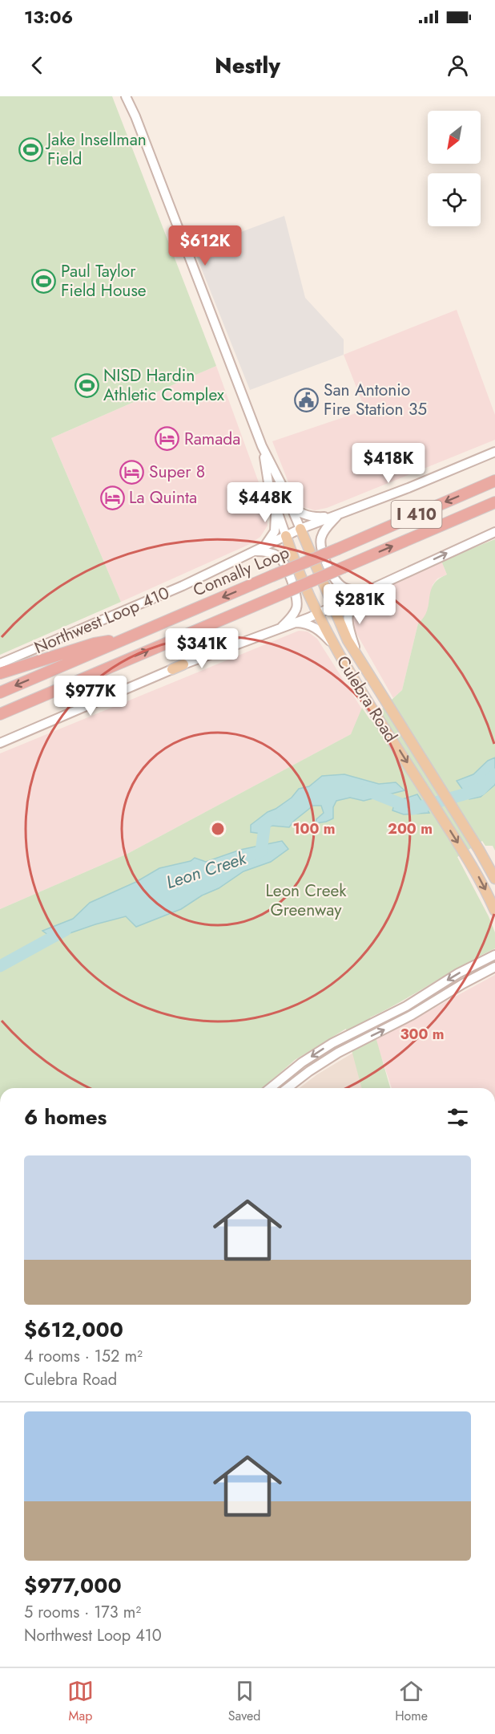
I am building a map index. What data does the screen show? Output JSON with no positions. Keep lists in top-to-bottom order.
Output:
{
  "streets": {
    "highway": ["I 410", "Connally Loop"],
    "main road": ["Northwest Loop 410", "Culebra Road"]
  },
  "crossings": [
    ["Northwest Loop 410", "Culebra Road"]
  ],
  "water": ["Leon Creek"],
  "parks": ["Leon Creek Greenway"],
  "places": {
    "sports": ["Jake Insellman Field", "Paul Taylor Field House", "NISD Hardin Athletic Complex"],
    "public building": ["San Antonio Fire Station 35"],
    "hotel": ["Ramada", "Super 8", "La Quinta"]
  },
  "north": "bottom left",
  "page": {
    "status": "13:06",
    "header": "Nestly",
    "price": [
      "$612K",
      "$418K",
      "$448K",
      "$281K",
      "$341K",
      "$977K"
    ],
    "heading": "6 homes",
    "list": [
      {
        "name": "$612,000",
        "note": "4 rooms · 152 m² · Culebra Road"
      },
      {
        "name": "$977,000",
        "note": "5 rooms · 173 m² · Northwest Loop 410"
      }
    ],
    "tabs": ["Map", "Saved", "Home"]
  },
  "rings": ["100 m", "200 m", "300 m"]
}
